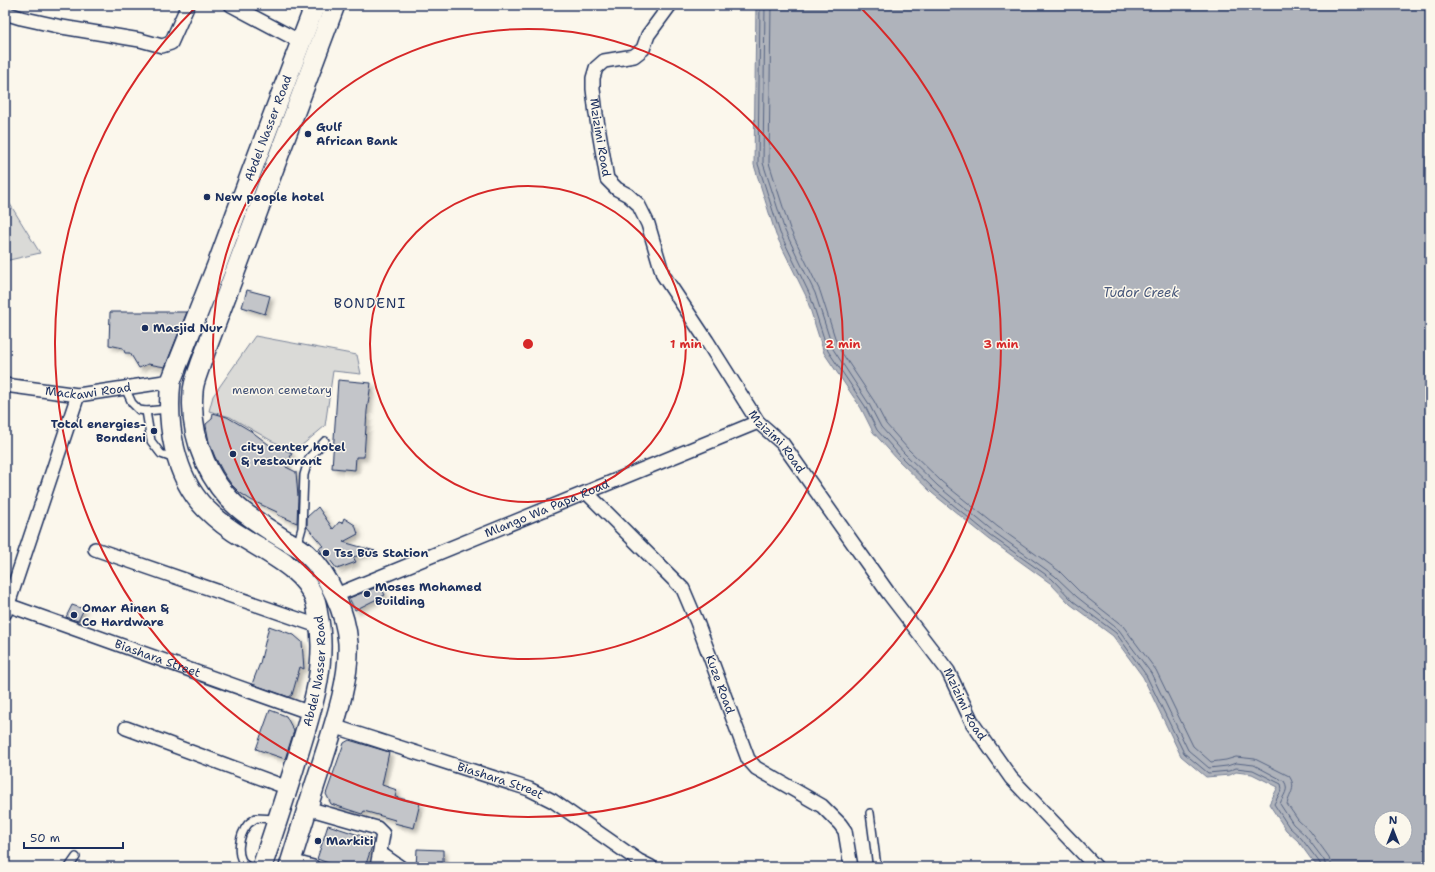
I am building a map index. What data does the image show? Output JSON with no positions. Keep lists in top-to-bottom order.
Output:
{
  "streets": {
    "main road": ["Abdel Nasser Road"],
    "street": [
      "Mzizimi Road",
      "Mackawi Road",
      "Mlango Wa Papa Road",
      "Biashara Street",
      "Kuze Road"
    ]
  },
  "crossings": [
    ["Abdel Nasser Road", "Mackawi Road"],
    ["Abdel Nasser Road", "Mlango Wa Papa Road"],
    ["Abdel Nasser Road", "Biashara Street"],
    ["Mzizimi Road", "Mlango Wa Papa Road"],
    ["Mlango Wa Papa Road", "Kuze Road"]
  ],
  "districts": ["BONDENI"],
  "water": ["Tudor Creek"],
  "parks": ["memon cemetary"],
  "places": [
    "Gulf African Bank",
    "New people hotel",
    "Masjid Nur",
    "Total energies- Bondeni",
    "city center hotel & restaurant",
    "Tss Bus Station",
    "Moses Mohamed Building",
    "Omar Ainen & Co Hardware",
    "Markiti"
  ],
  "scale_bar": "50 m",
  "north": "top",
  "rings": ["1 min", "2 min", "3 min"]
}
